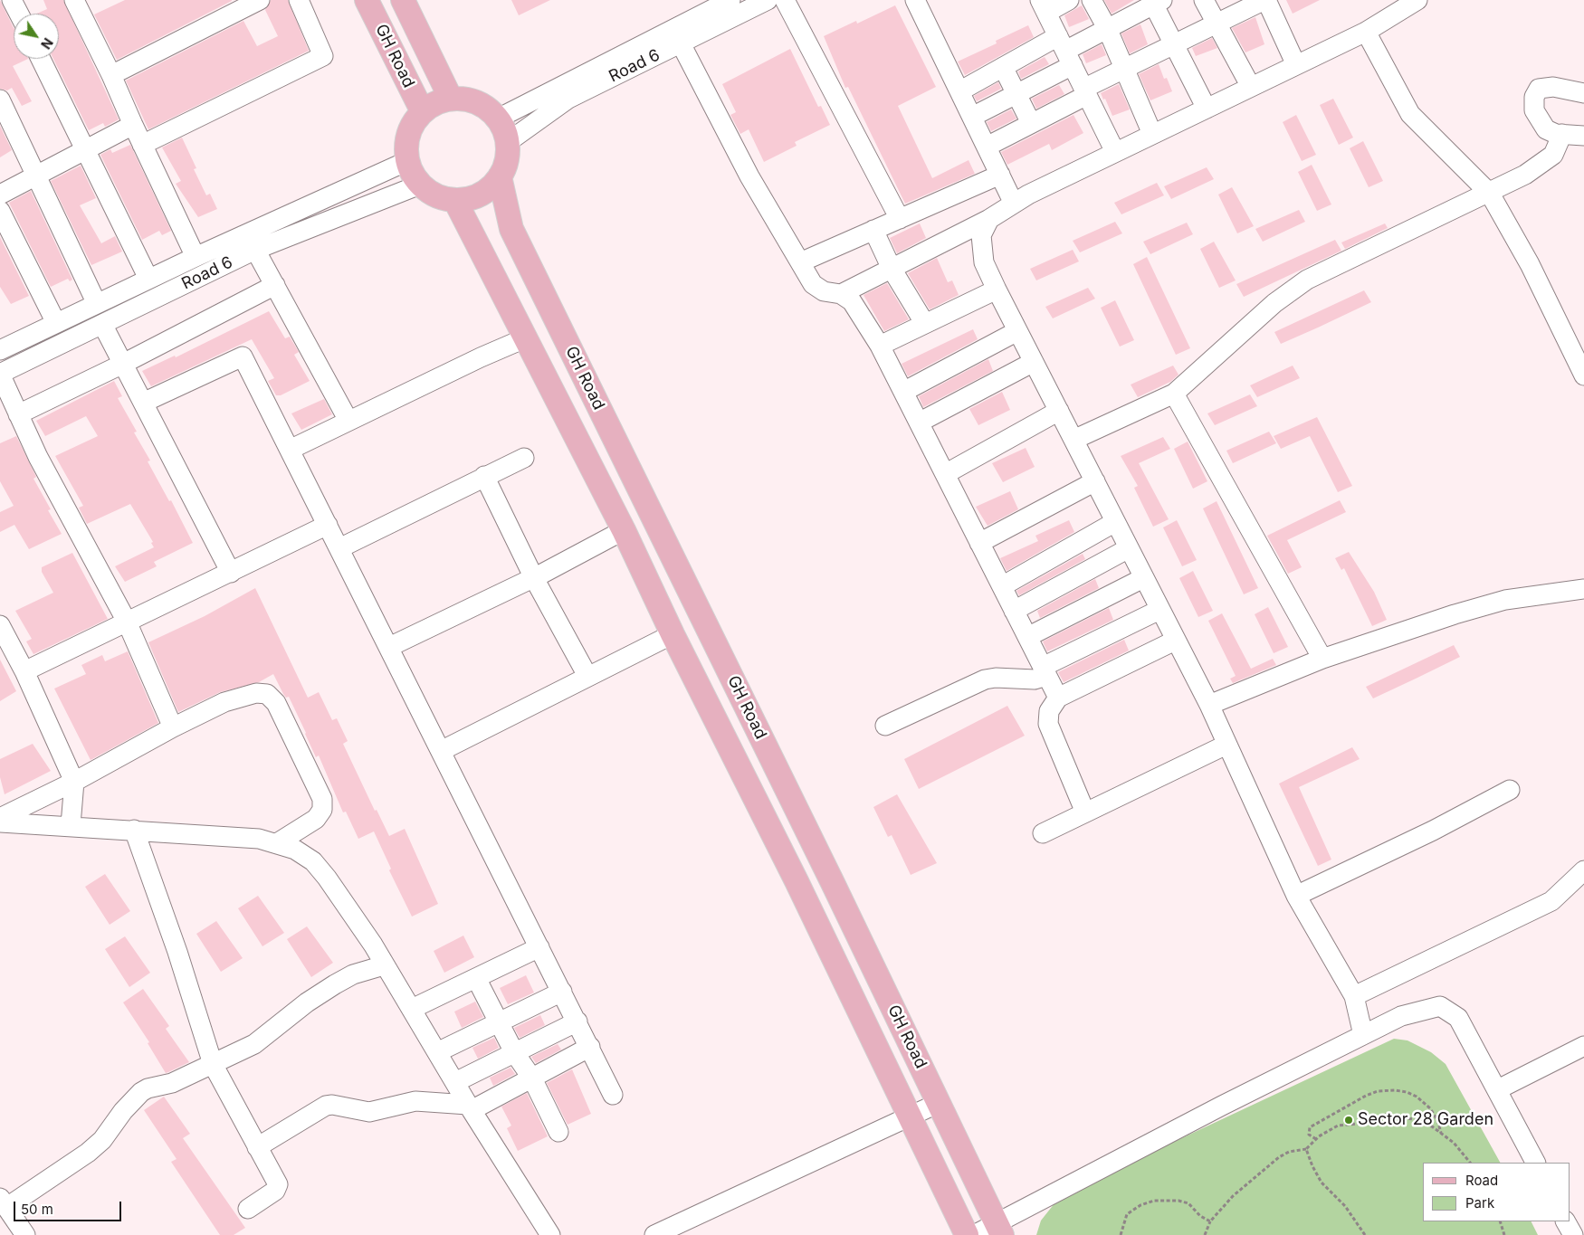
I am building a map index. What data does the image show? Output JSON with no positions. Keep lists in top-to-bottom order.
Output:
{
  "streets": {
    "main road": ["GH Road"],
    "street": ["Road 6"]
  },
  "crossings": [
    ["GH Road", "Road 6"]
  ],
  "places": ["Sector 28 Garden"],
  "legend": ["Road", "Park"],
  "scale_bar": "50 m",
  "north": "bottom right"
}
